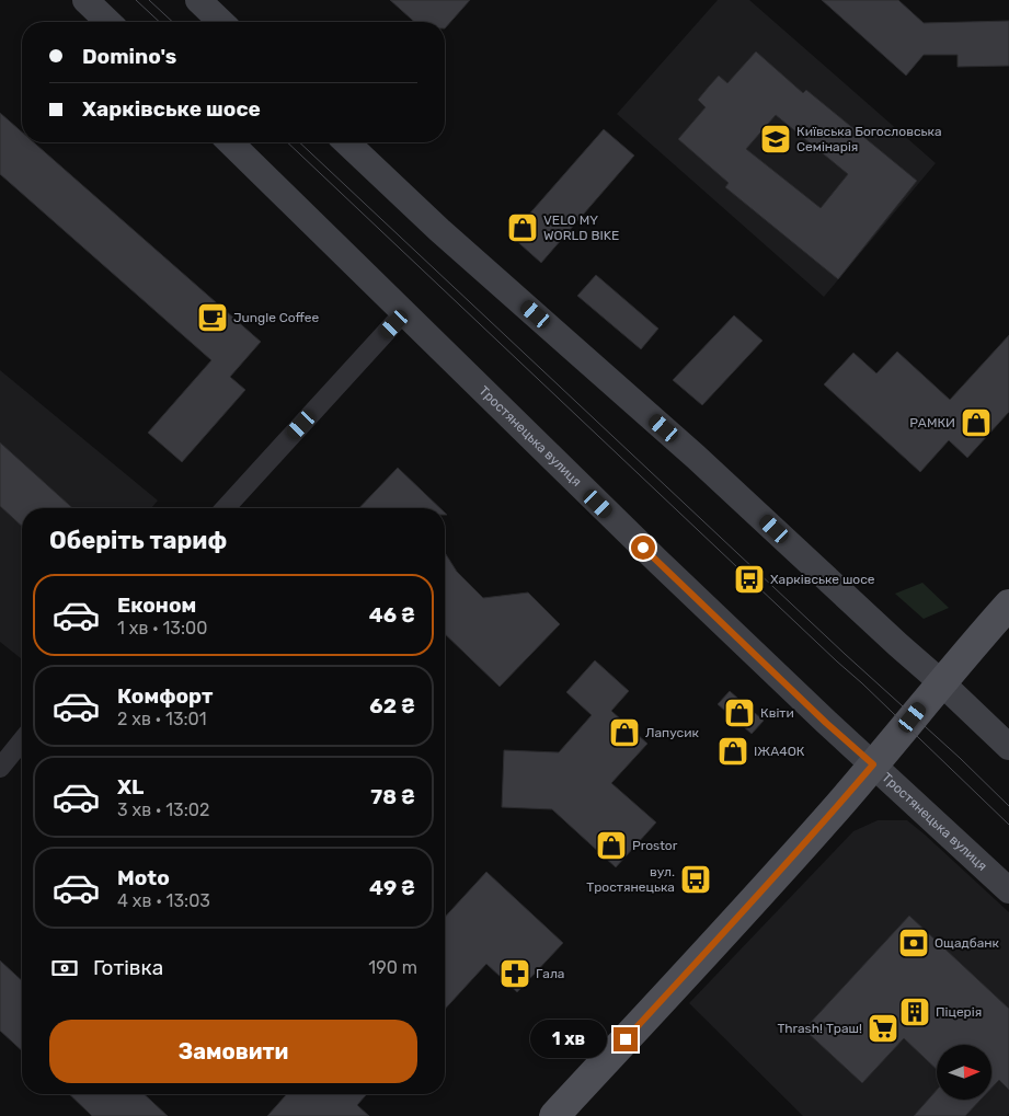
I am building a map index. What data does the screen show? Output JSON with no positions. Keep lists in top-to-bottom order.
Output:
{
  "streets": {
    "main road": ["Тростянецька вулиця"]
  },
  "places": {
    "school or university": ["Київська Богословська Семінарія"],
    "shop": [
      "VELO MY WORLD BIKE",
      "РАМКИ",
      "Квіти",
      "Лапусик",
      "IЖА4ОК",
      "Prostor"
    ],
    "cafe": ["Jungle Coffee"],
    "bus stop": ["Харківське шосе", "вул. Тростянецька"],
    "bank": ["Ощадбанк"],
    "pharmacy": ["Гала"],
    "building": ["Піцерія"],
    "supermarket": ["Thrash! Траш!"]
  },
  "north": "right",
  "page": {
    "banner": ["Domino's", "Харківське шосе"],
    "heading": "Оберіть тариф",
    "list": [
      {
        "name": "Економ",
        "note": "1 хв · 13:00",
        "value": "46 ₴"
      },
      {
        "name": "Комфорт",
        "note": "2 хв · 13:01",
        "value": "62 ₴"
      },
      {
        "name": "XL",
        "note": "3 хв · 13:02",
        "value": "78 ₴"
      },
      {
        "name": "Moto",
        "note": "4 хв · 13:03",
        "value": "49 ₴"
      }
    ],
    "pay": ["Готівка", "190 m"],
    "buttons": "Замовити",
    "bubble": "1 хв"
  }
}
